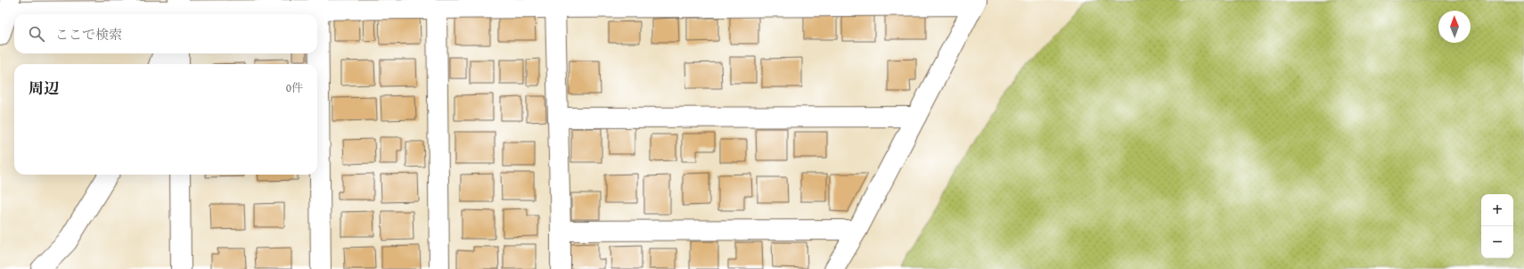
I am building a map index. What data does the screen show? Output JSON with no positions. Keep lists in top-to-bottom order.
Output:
{
  "north": "top",
  "page": {
    "search": "ここで検索",
    "heading": ["周辺", "0件"],
    "map_buttons": ["+", "−"]
  }
}
